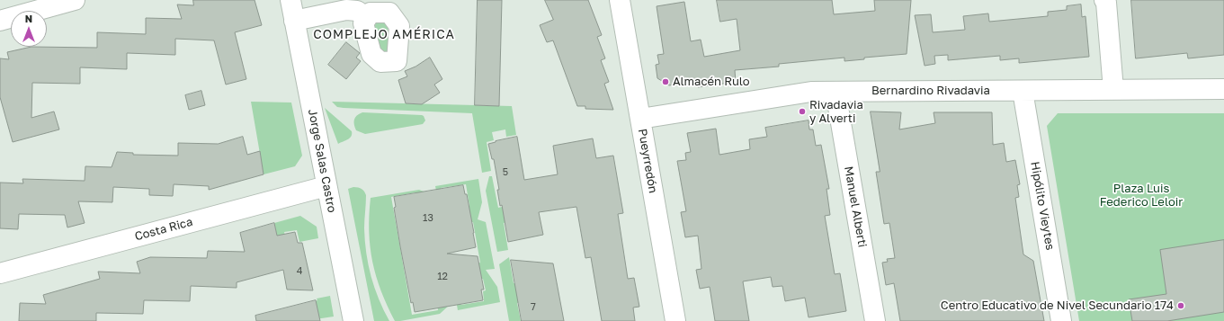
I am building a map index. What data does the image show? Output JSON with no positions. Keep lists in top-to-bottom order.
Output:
{
  "streets": {
    "street": [
      "Bernardino Rivadavia",
      "Jorge Salas Castro",
      "Pueyrredón",
      "Hipólito Vieytes",
      "Manuel Alberti",
      "Costa Rica"
    ]
  },
  "crossings": [
    ["Bernardino Rivadavia", "Pueyrredón"],
    ["Bernardino Rivadavia", "Hipólito Vieytes"],
    ["Bernardino Rivadavia", "Manuel Alberti"],
    ["Jorge Salas Castro", "Costa Rica"]
  ],
  "districts": ["COMPLEJO AMÉRICA"],
  "parks": ["Plaza Luis Federico Leloir"],
  "places": ["Almacén Rulo", "Rivadavia y Alverti", "Centro Educativo de Nivel Secundario 174"],
  "house_numbers": [
    "5",
    "13",
    "4",
    "12",
    "7"
  ],
  "north": "top"
}
